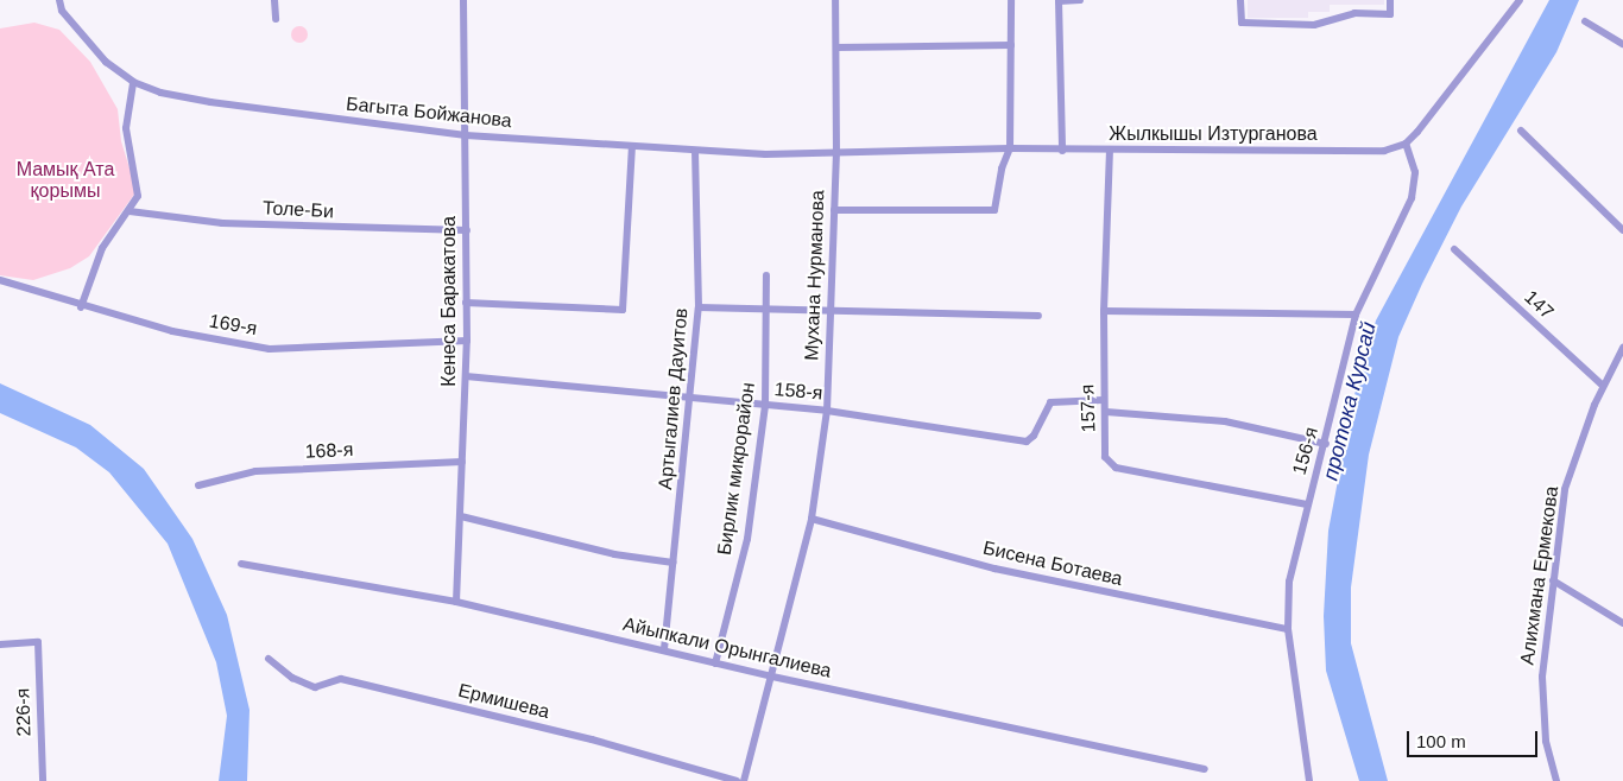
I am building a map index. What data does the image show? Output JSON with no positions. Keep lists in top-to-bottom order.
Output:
{
  "streets": {
    "street": [
      "Багыта Бойжанова",
      "Жылкышы Изтурганова",
      "Толе-Би",
      "Мухана Нурманова",
      "Кенеса Баракатова",
      "147",
      "169-я",
      "158-я",
      "Артыгалиев Дауитов",
      "157-я",
      "168-я",
      "156-я",
      "Бирлик микрорайон",
      "Бисена Ботаева",
      "Алихмана Ермекова",
      "Айыпкали Орынгалиева",
      "Ермишева",
      "226-я"
    ]
  },
  "crossings": [
    ["Багыта Бойжанова", "Жылкышы Изтурганова"],
    ["Багыта Бойжанова", "Мухана Нурманова"],
    ["Багыта Бойжанова", "Кенеса Баракатова"],
    ["Багыта Бойжанова", "Артыгалиев Дауитов"],
    ["Жылкышы Изтурганова", "Мухана Нурманова"],
    ["Жылкышы Изтурганова", "157-я"],
    ["Жылкышы Изтурганова", "156-я"],
    ["Толе-Би", "Кенеса Баракатова"],
    ["Мухана Нурманова", "158-я"],
    ["Мухана Нурманова", "Бисена Ботаева"],
    ["Мухана Нурманова", "Айыпкали Орынгалиева"],
    ["Кенеса Баракатова", "169-я"],
    ["Кенеса Баракатова", "158-я"],
    ["Кенеса Баракатова", "168-я"],
    ["Кенеса Баракатова", "Айыпкали Орынгалиева"],
    ["147", "Алихмана Ермекова"],
    ["158-я", "Артыгалиев Дауитов"],
    ["158-я", "157-я"],
    ["158-я", "Бирлик микрорайон"],
    ["Артыгалиев Дауитов", "Айыпкали Орынгалиева"],
    ["157-я", "156-я"],
    ["156-я", "Бисена Ботаева"],
    ["Бирлик микрорайон", "Айыпкали Орынгалиева"]
  ],
  "water": ["протока Курсай"],
  "parks": ["Мамық Ата қорымы"],
  "scale_bar": "100 m"
}
